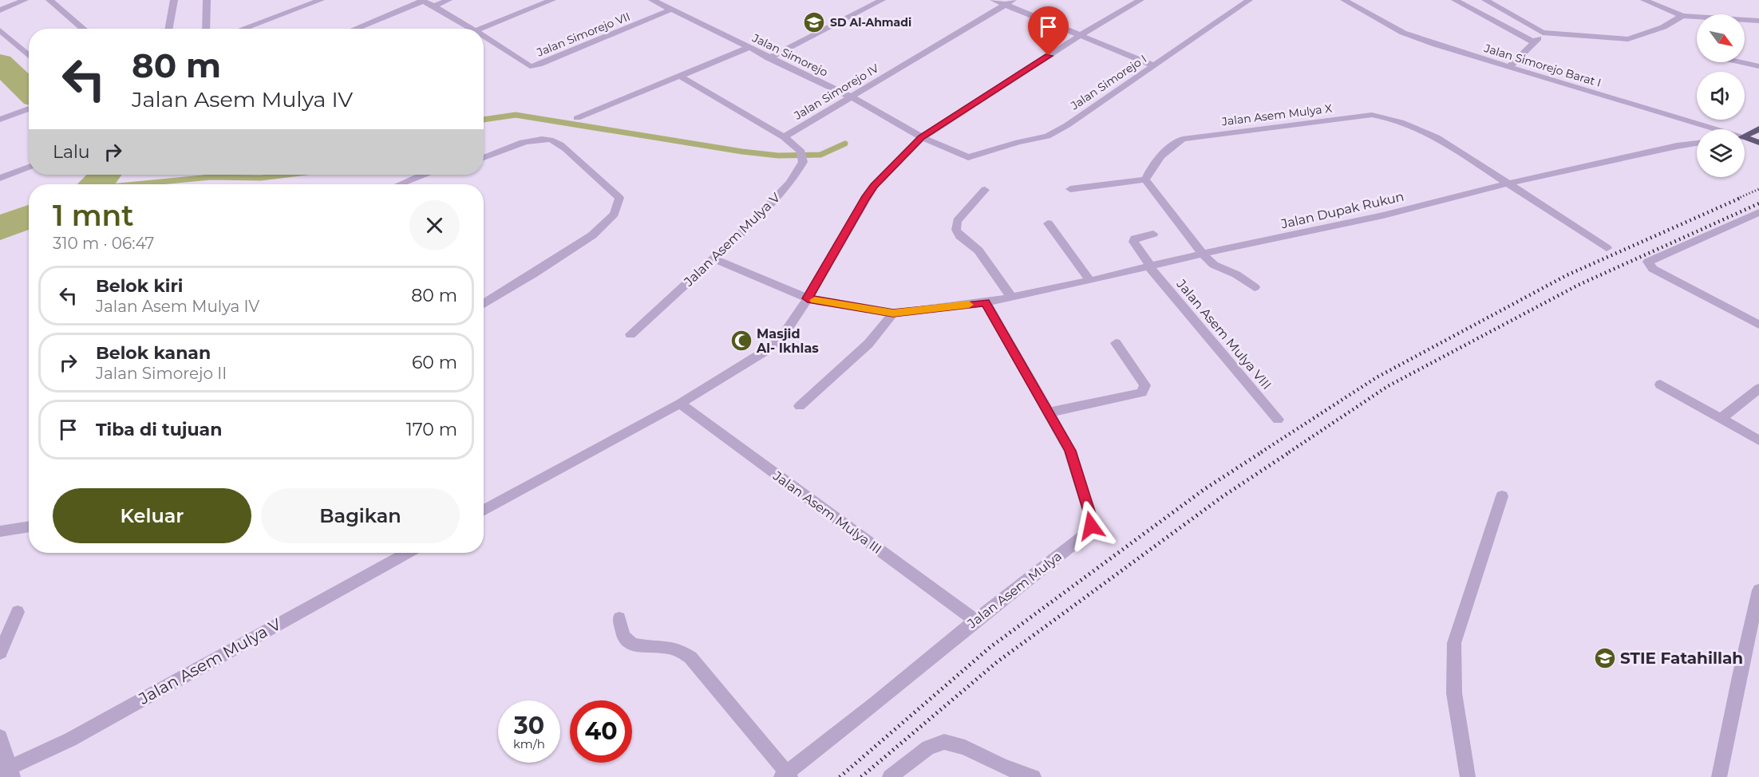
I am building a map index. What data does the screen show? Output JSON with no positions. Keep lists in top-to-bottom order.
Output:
{
  "streets": {
    "street": [
      "Jalan Simorejo VII",
      "Jalan Simorejo",
      "Jalan Simorejo Barat I",
      "Jalan Simorejo I",
      "Jalan Simorejo IV",
      "Jalan Asem Mulya X",
      "Jalan Dupak Rukun",
      "Jalan Asem Mulya V",
      "Jalan Asem Mulya VIII",
      "Jalan Asem Mulya III",
      "Jalan Asem Mulya"
    ]
  },
  "crossings": [
    ["Jalan Simorejo VII", "Jalan Simorejo"],
    ["Jalan Simorejo", "Jalan Simorejo I"],
    ["Jalan Simorejo", "Jalan Simorejo IV"],
    ["Jalan Simorejo IV", "Jalan Asem Mulya V"],
    ["Jalan Asem Mulya X", "Jalan Dupak Rukun"],
    ["Jalan Dupak Rukun", "Jalan Asem Mulya V"],
    ["Jalan Dupak Rukun", "Jalan Asem Mulya VIII"],
    ["Jalan Dupak Rukun", "Jalan Asem Mulya"],
    ["Jalan Asem Mulya III", "Jalan Asem Mulya"]
  ],
  "places": {
    "school or university": ["SD Al-Ahmadi", "STIE Fatahillah"],
    "mosque": ["Masjid Al- Ikhlas"]
  },
  "north": "bottom right",
  "page": {
    "turn": ["80 m", "Jalan Asem Mulya IV"],
    "then": "Lalu",
    "heading": ["1 mnt", "310 m · 06:47"],
    "list": [
      {
        "name": "Belok kiri",
        "note": "Jalan Asem Mulya IV",
        "value": "80 m"
      },
      {
        "name": "Belok kanan",
        "note": "Jalan Simorejo II",
        "value": "60 m"
      },
      {
        "name": "Tiba di tujuan",
        "value": "170 m"
      }
    ],
    "buttons": ["Keluar", "Bagikan"],
    "speed": "30 km/h",
    "limit": "40"
  }
}
